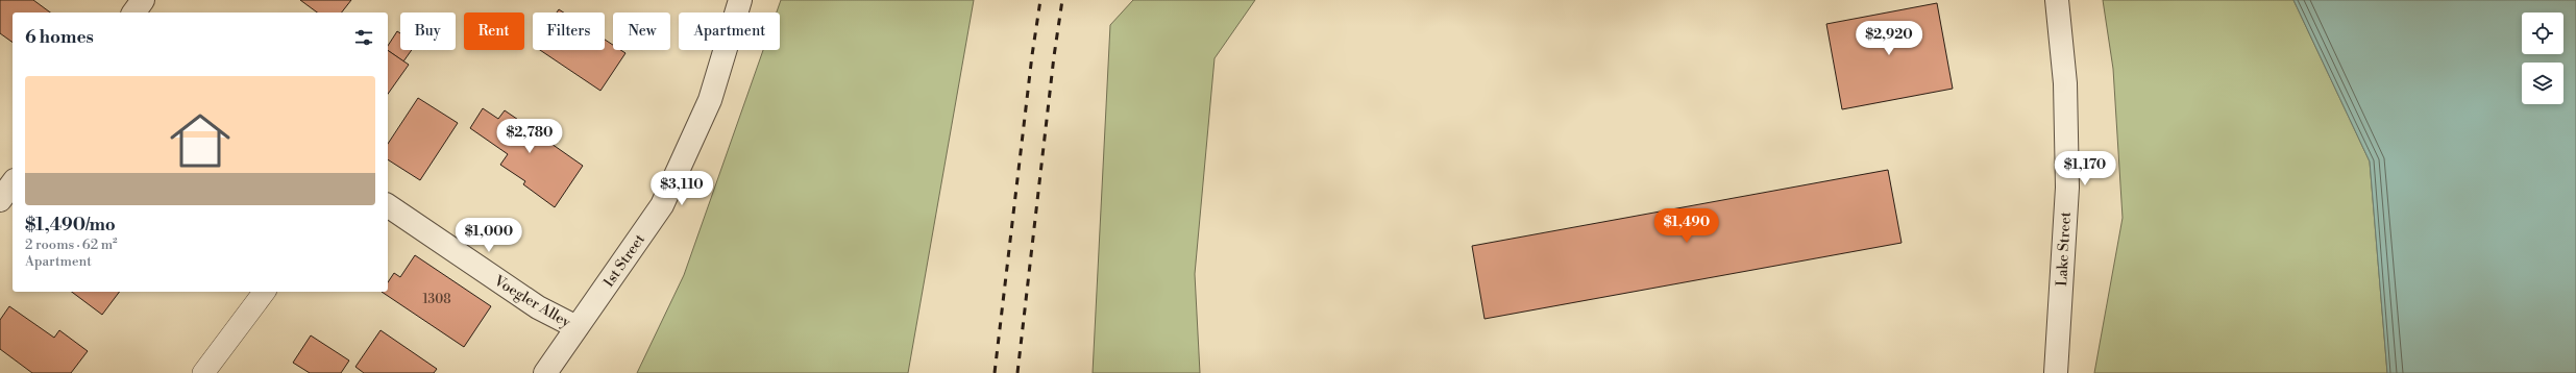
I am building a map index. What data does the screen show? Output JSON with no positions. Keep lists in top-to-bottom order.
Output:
{
  "streets": {
    "street": ["Lake Street", "1st Street", "Voegler Alley"]
  },
  "crossings": [
    ["1st Street", "Voegler Alley"]
  ],
  "house_numbers": ["1308"],
  "page": {
    "chip": [
      "Buy",
      "Rent",
      "Filters",
      "New",
      "Apartment"
    ],
    "heading": "6 homes",
    "price": [
      "$2,920",
      "$2,780",
      "$1,170",
      "$3,110",
      "$1,490",
      "$1,000"
    ],
    "list": [
      {
        "name": "$1,490/mo",
        "note": "2 rooms · 62 m² · Apartment"
      }
    ]
  }
}
